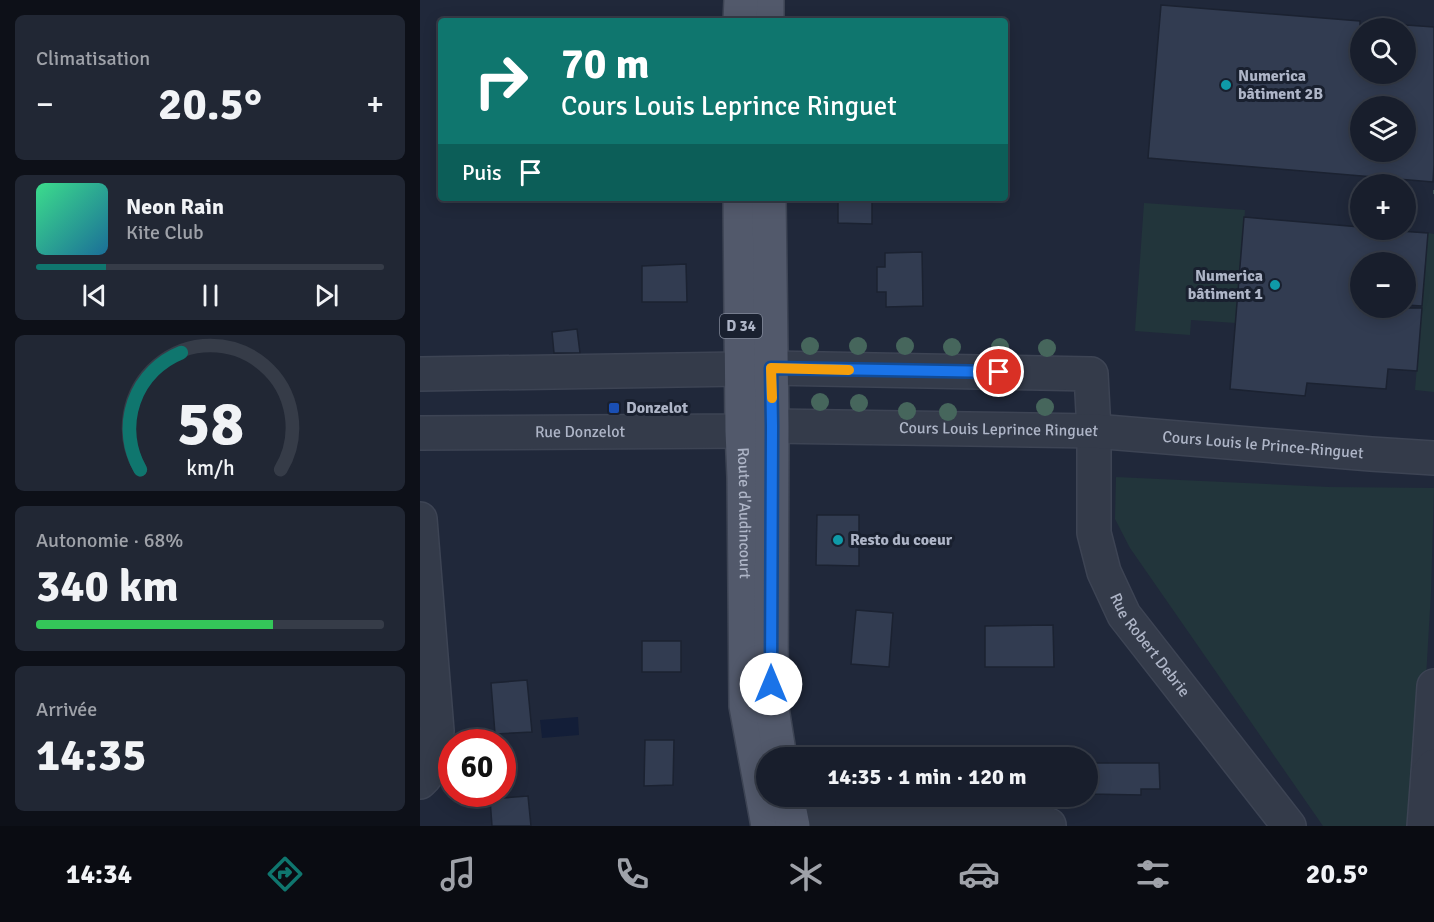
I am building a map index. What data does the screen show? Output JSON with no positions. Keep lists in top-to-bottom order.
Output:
{
  "streets": {
    "main road": ["D 34", "Route d'Audincourt"],
    "street": [
      "Cours Louis Leprince Ringuet",
      "Rue Donzelot",
      "Cours Louis le Prince-Ringuet",
      "Rue Robert Debrie"
    ]
  },
  "crossings": [
    ["Cours Louis Leprince Ringuet", "Rue Donzelot"],
    ["Cours Louis Leprince Ringuet", "Cours Louis le Prince-Ringuet"],
    ["Cours Louis Leprince Ringuet", "Route d'Audincourt"],
    ["Cours Louis Leprince Ringuet", "Rue Robert Debrie"],
    ["Rue Donzelot", "Route d'Audincourt"],
    ["Cours Louis le Prince-Ringuet", "Rue Robert Debrie"]
  ],
  "places": {
    "other": ["Numerica bâtiment 2B", "Numerica bâtiment 1", "Resto du coeur"],
    "transit": ["Donzelot"]
  },
  "page": {
    "tile": [
      "Climatisation",
      ["Autonomie · 68%", "340 km"],
      ["Arrivée", "14:35"]
    ],
    "map_buttons": ["+", "−"],
    "turn": ["70 m", "Cours Louis Leprince Ringuet"],
    "heat": ["−", "20.5°", "+"],
    "then": "Puis",
    "song": ["Neon Rain", "Kite Club"],
    "limit": "60",
    "trip": "14:35 · 1 min · 120 m",
    "tabs": ["14:34", "20.5°"],
    "gauge": ["58", "km/h"]
  }
}
